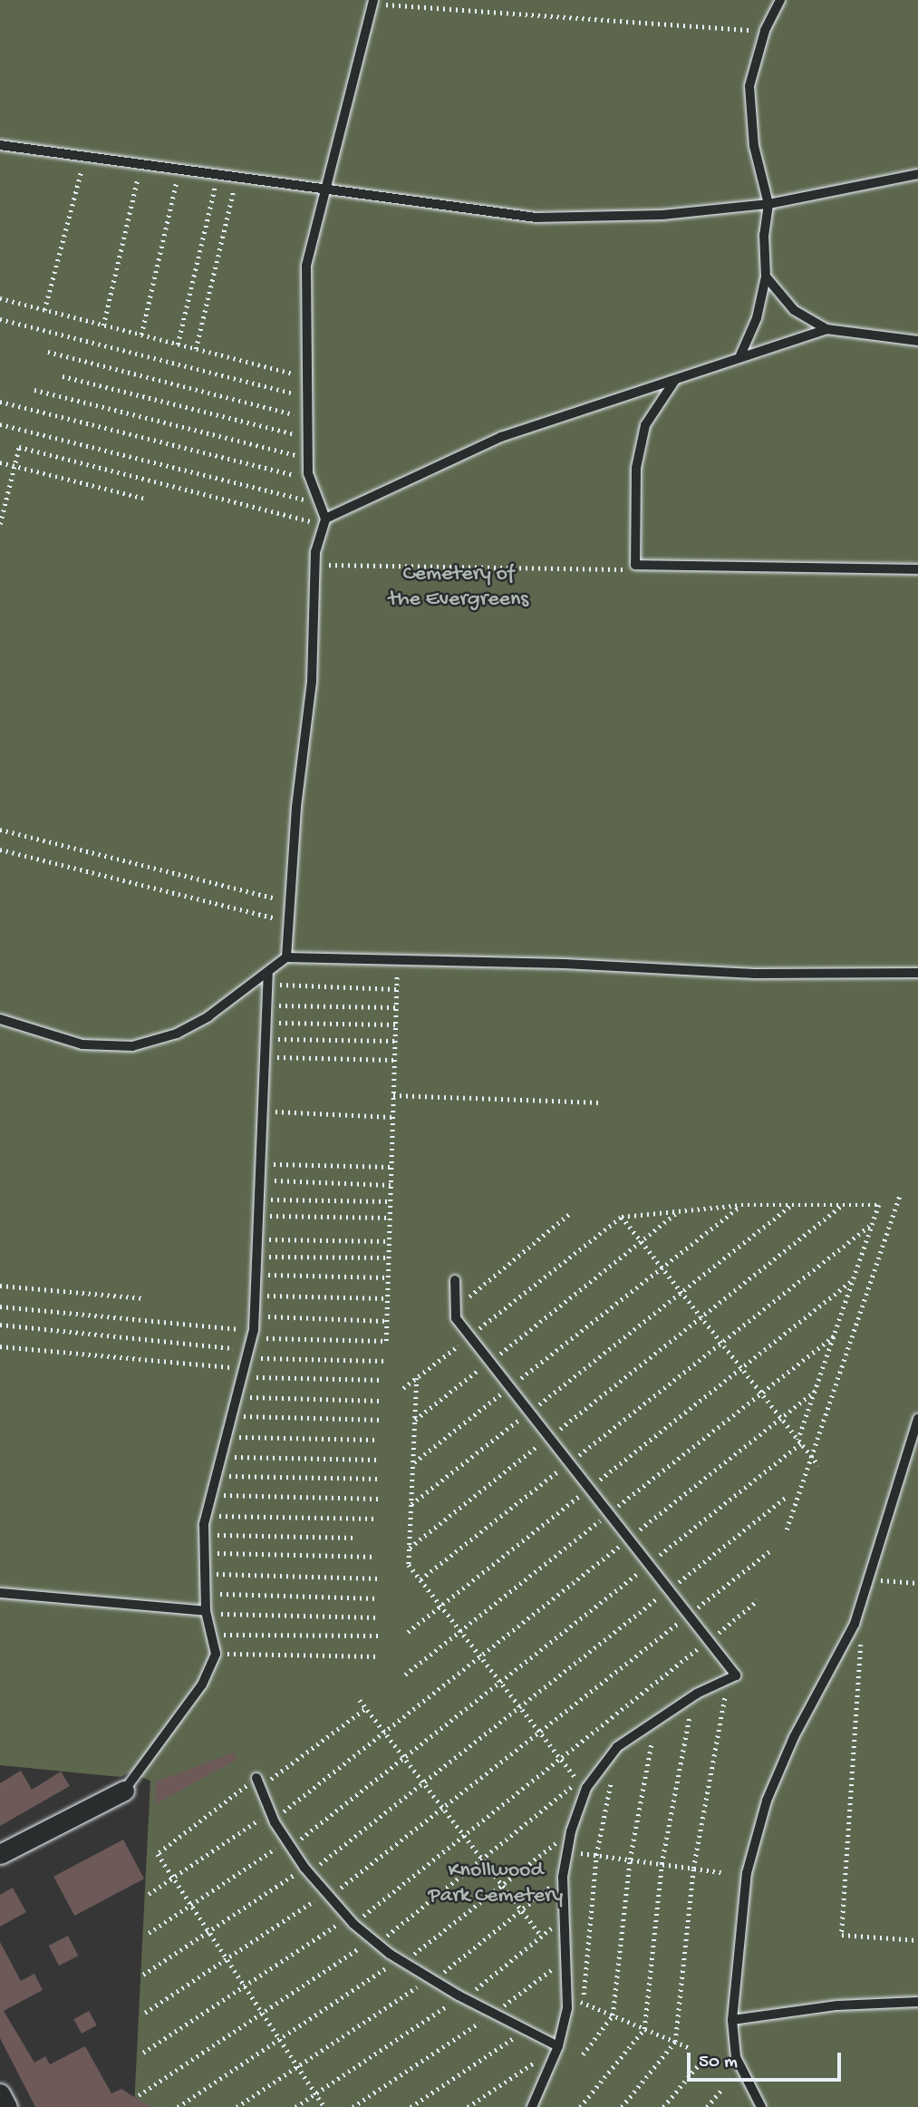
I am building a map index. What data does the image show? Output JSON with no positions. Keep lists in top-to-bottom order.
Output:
{
  "parks": ["Cemetery of the Evergreens", "Knollwood Park Cemetery"],
  "scale_bar": "50 m"
}
